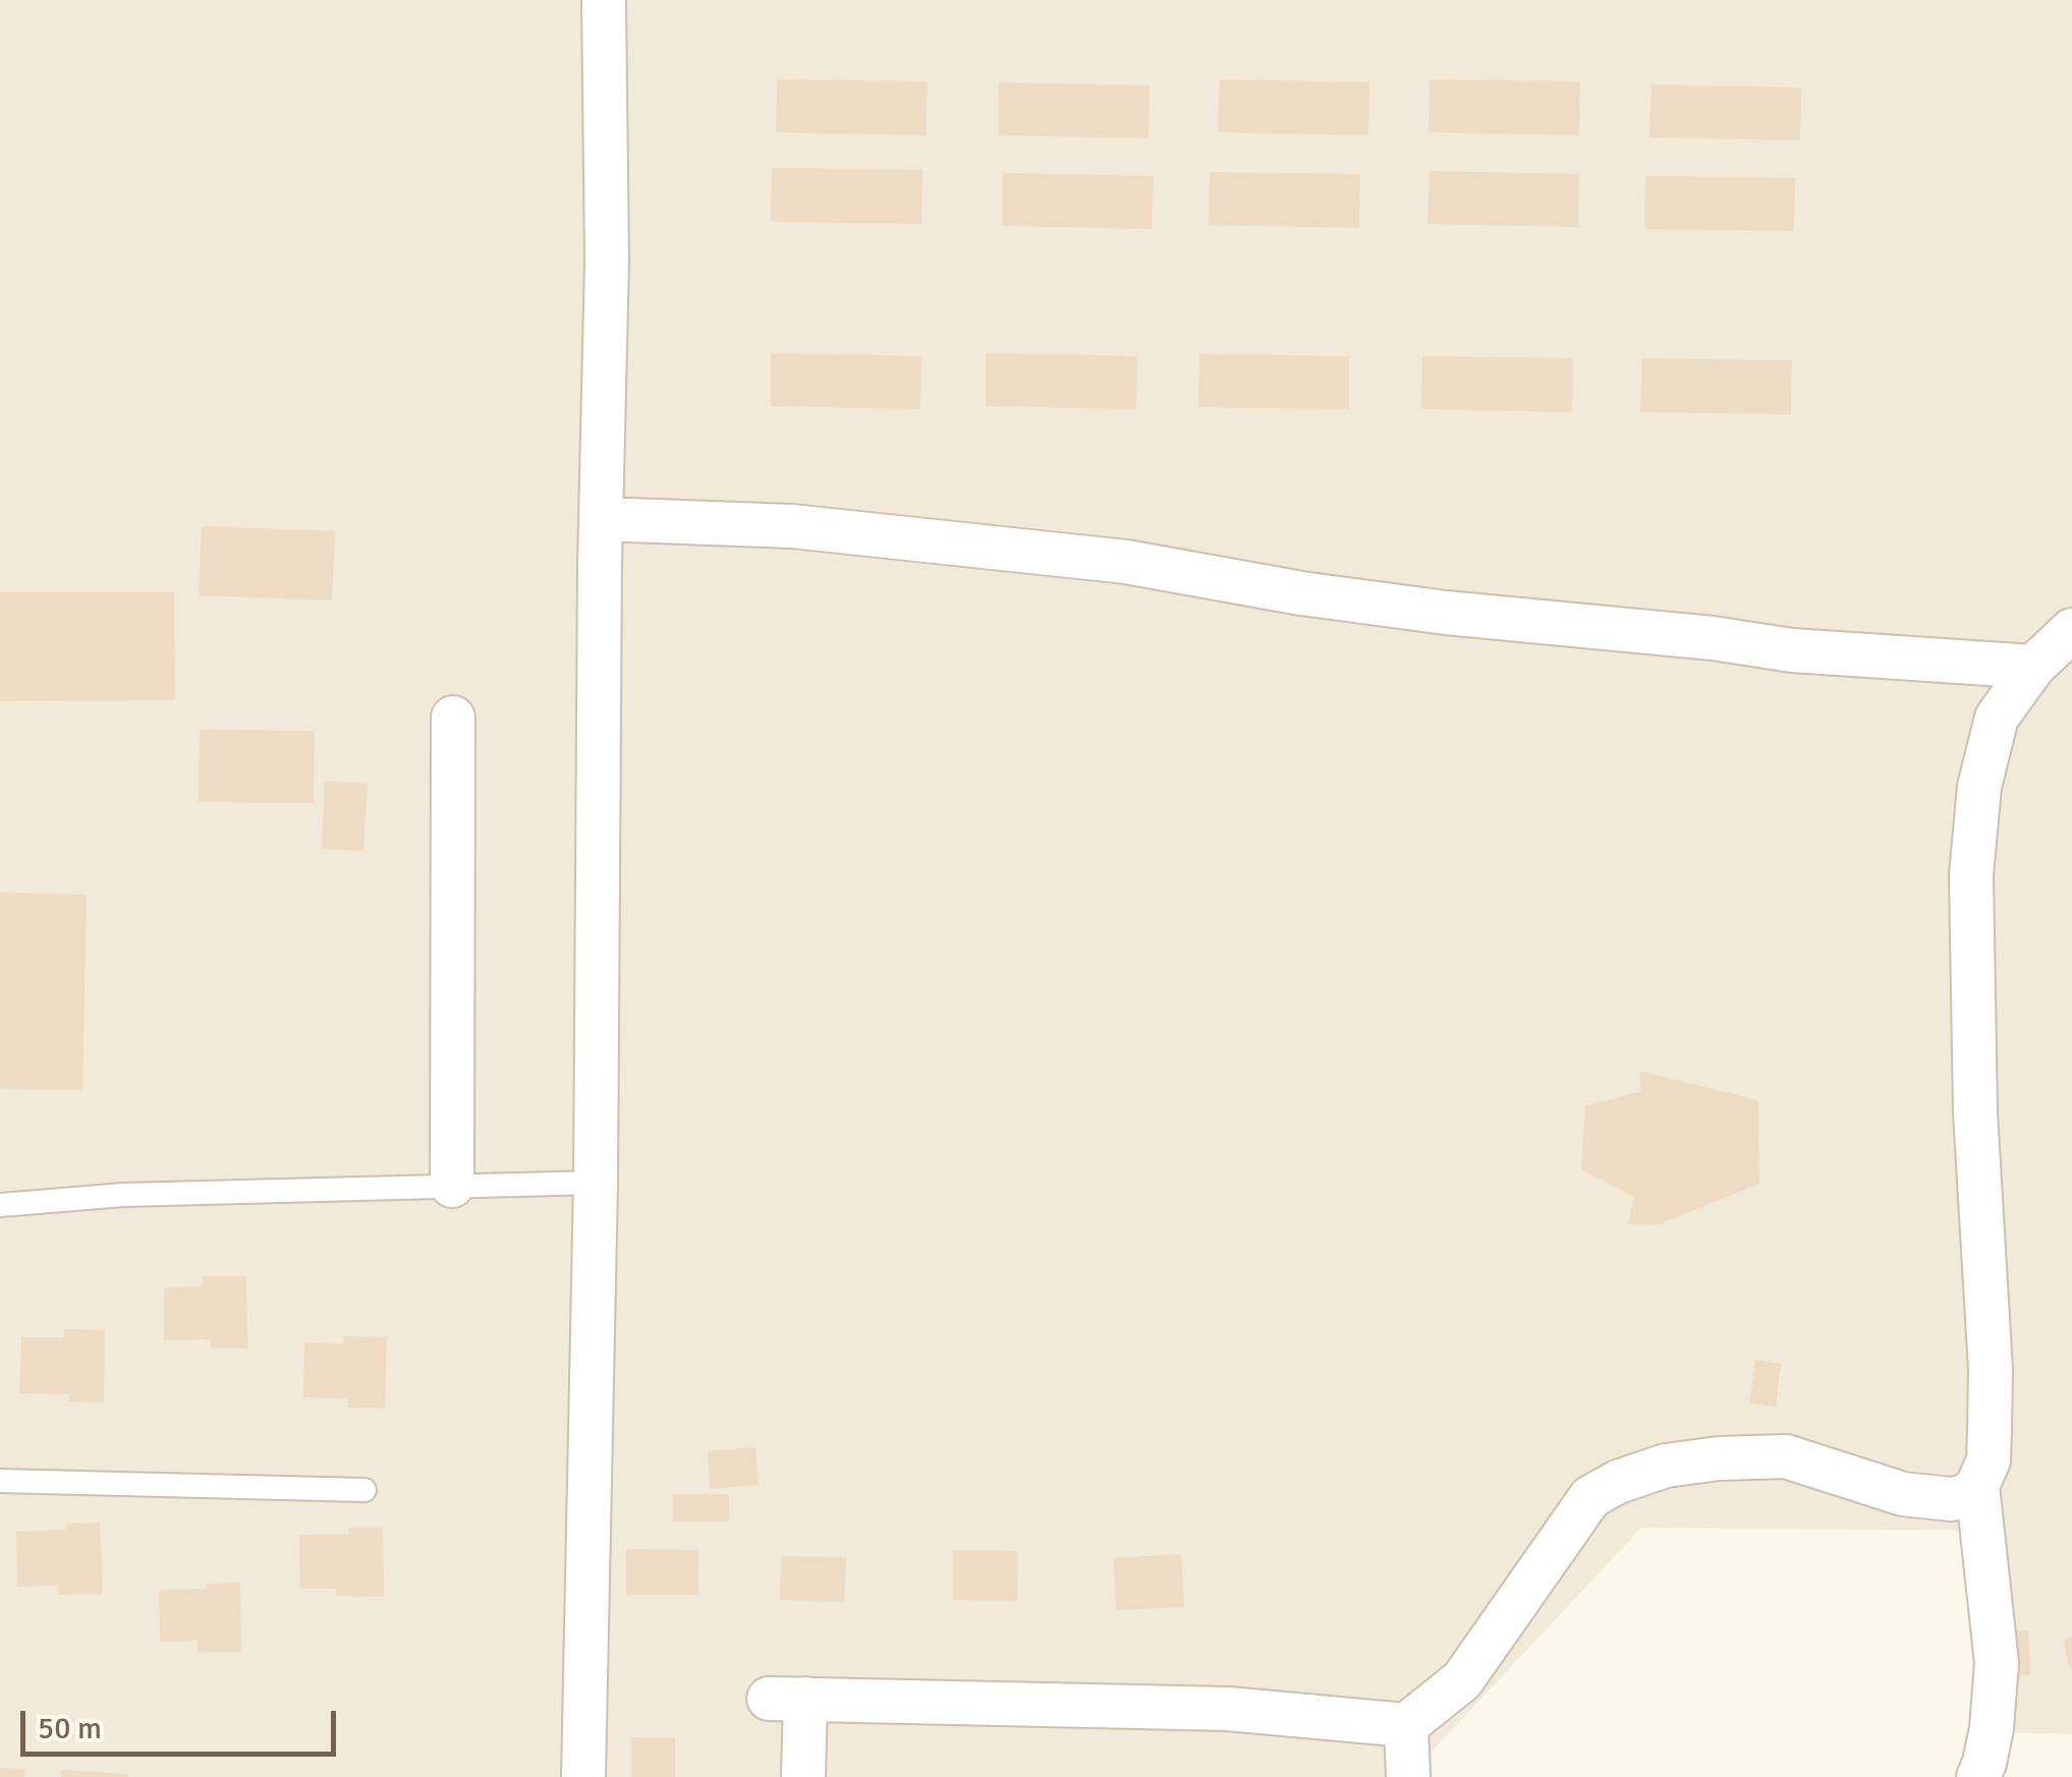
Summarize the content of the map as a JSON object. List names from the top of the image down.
{
  "scale_bar": "50 m"
}
